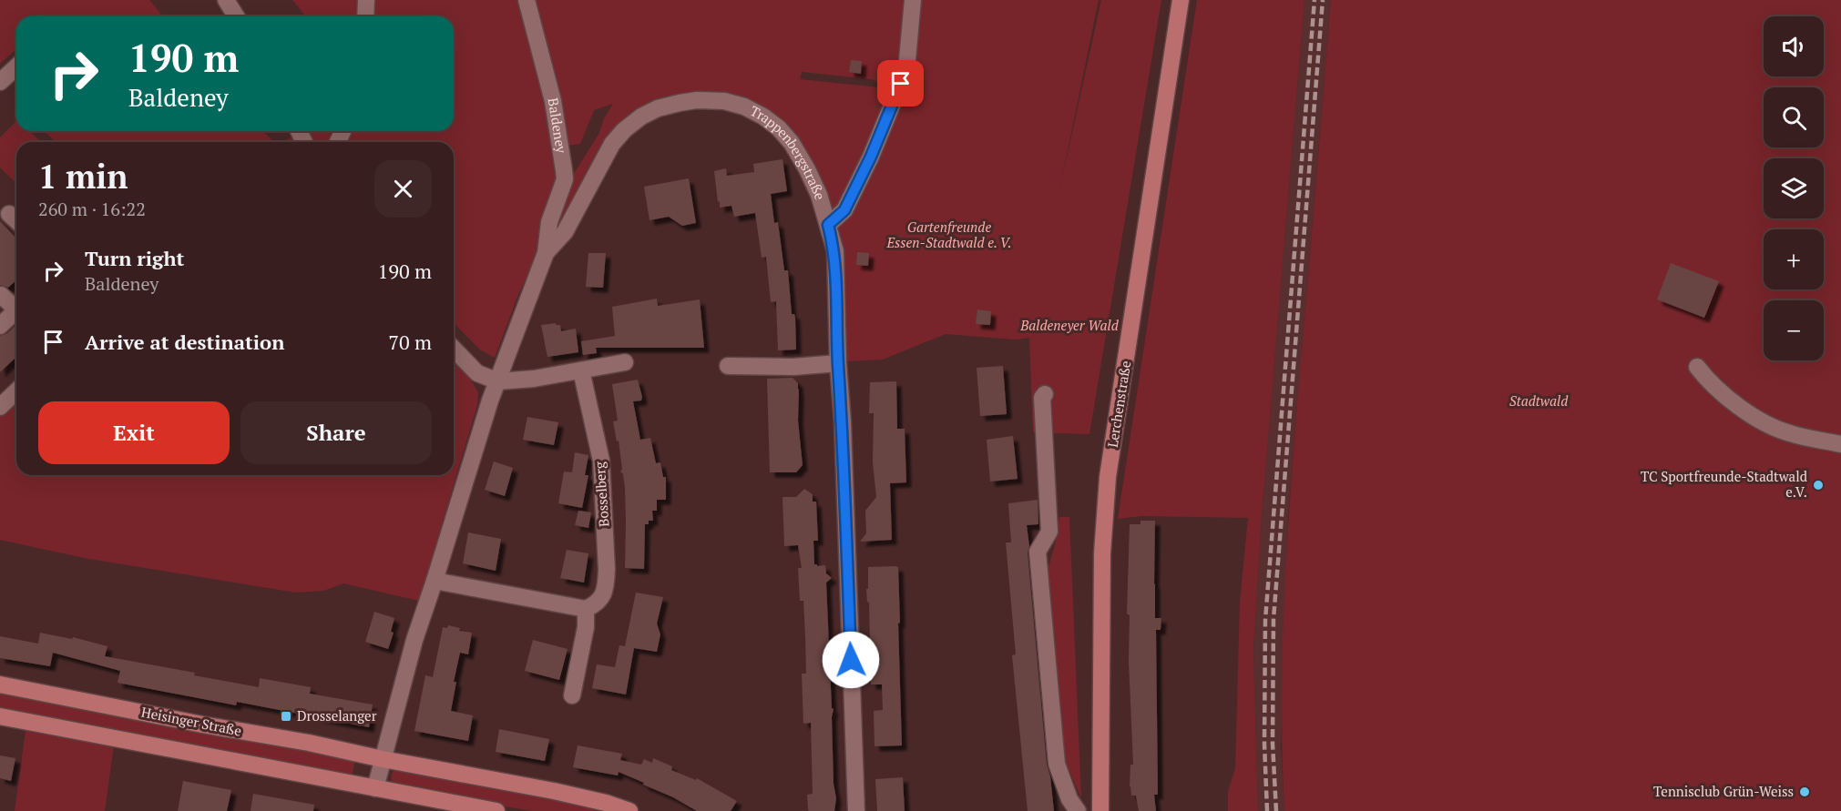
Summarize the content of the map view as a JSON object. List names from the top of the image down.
{
  "streets": {
    "main road": ["Lerchenstraße", "Heisinger Straße"],
    "street": ["Baldeney", "Trappenbergstraße", "Bosselberg"]
  },
  "crossings": [
    ["Baldeney", "Trappenbergstraße"]
  ],
  "parks": ["Gartenfreunde Essen-Stadtwald e. V.", "Baldeneyer Wald", "Stadtwald"],
  "places": {
    "other": ["TC Sportfreunde-Stadtwald e.V.", "Tennisclub Grün-Weiss"],
    "transit": ["Drosselanger"]
  },
  "page": {
    "map_buttons": ["+", "−"],
    "turn": ["190 m", "Baldeney"],
    "heading": ["1 min", "260 m · 16:22"],
    "list": [
      {
        "name": "Turn right",
        "note": "Baldeney",
        "value": "190 m"
      },
      {
        "name": "Arrive at destination",
        "value": "70 m"
      }
    ],
    "buttons": ["Exit", "Share"]
  }
}
